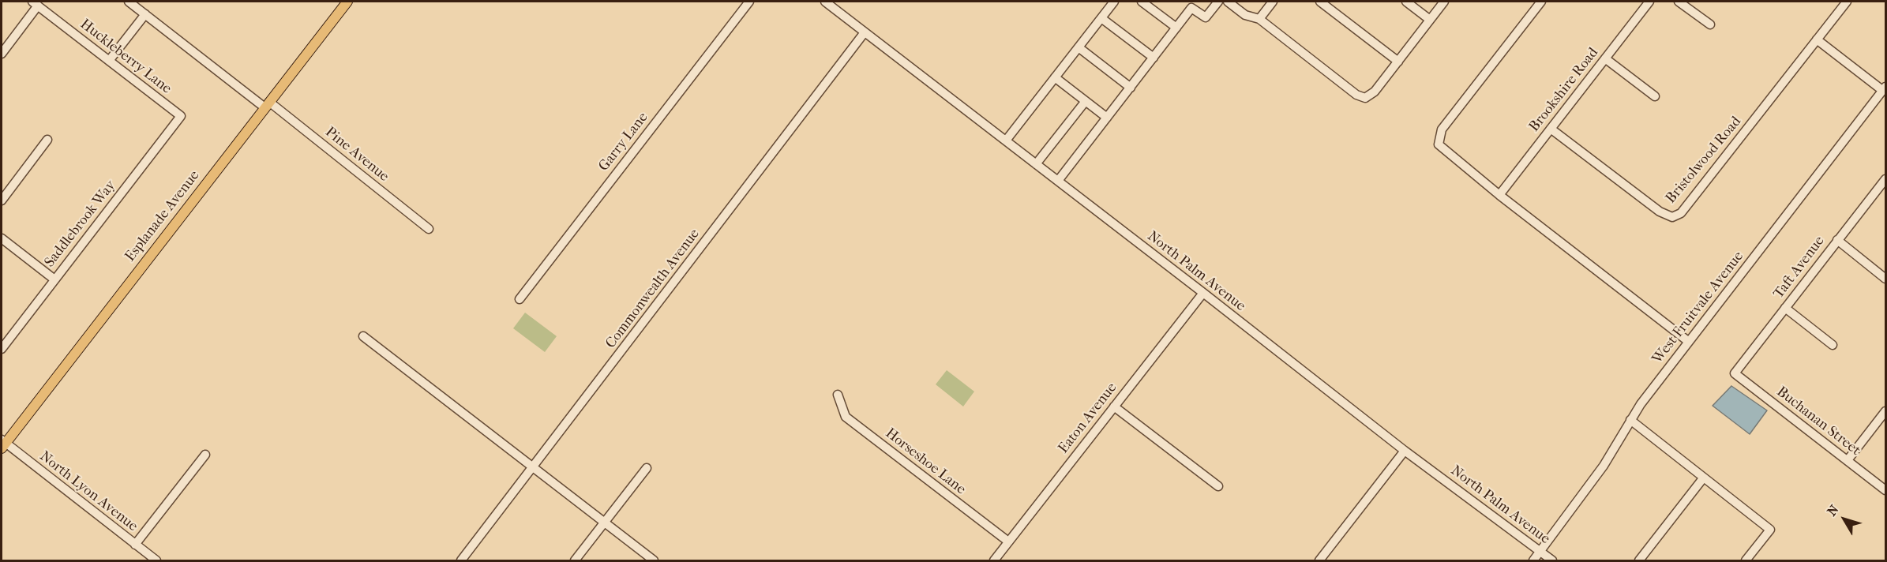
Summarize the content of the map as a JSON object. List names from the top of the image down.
{
  "streets": {
    "main road": ["Esplanade Avenue"],
    "street": [
      "Huckleberry Lane",
      "Brookshire Road",
      "Garry Lane",
      "Pine Avenue",
      "Bristolwood Road",
      "Saddlebrook Way",
      "Taft Avenue",
      "North Palm Avenue",
      "Commonwealth Avenue",
      "West Fruitvale Avenue",
      "Eaton Avenue",
      "Buchanan Street",
      "Horseshoe Lane",
      "North Lyon Avenue"
    ]
  },
  "crossings": [
    ["Huckleberry Lane", "Saddlebrook Way"],
    ["Brookshire Road", "Bristolwood Road"],
    ["Pine Avenue", "Esplanade Avenue"],
    ["Esplanade Avenue", "North Lyon Avenue"],
    ["Taft Avenue", "Buchanan Street"],
    ["North Palm Avenue", "Commonwealth Avenue"],
    ["North Palm Avenue", "West Fruitvale Avenue"],
    ["North Palm Avenue", "Eaton Avenue"],
    ["Eaton Avenue", "Horseshoe Lane"]
  ],
  "north": "top left"
}
